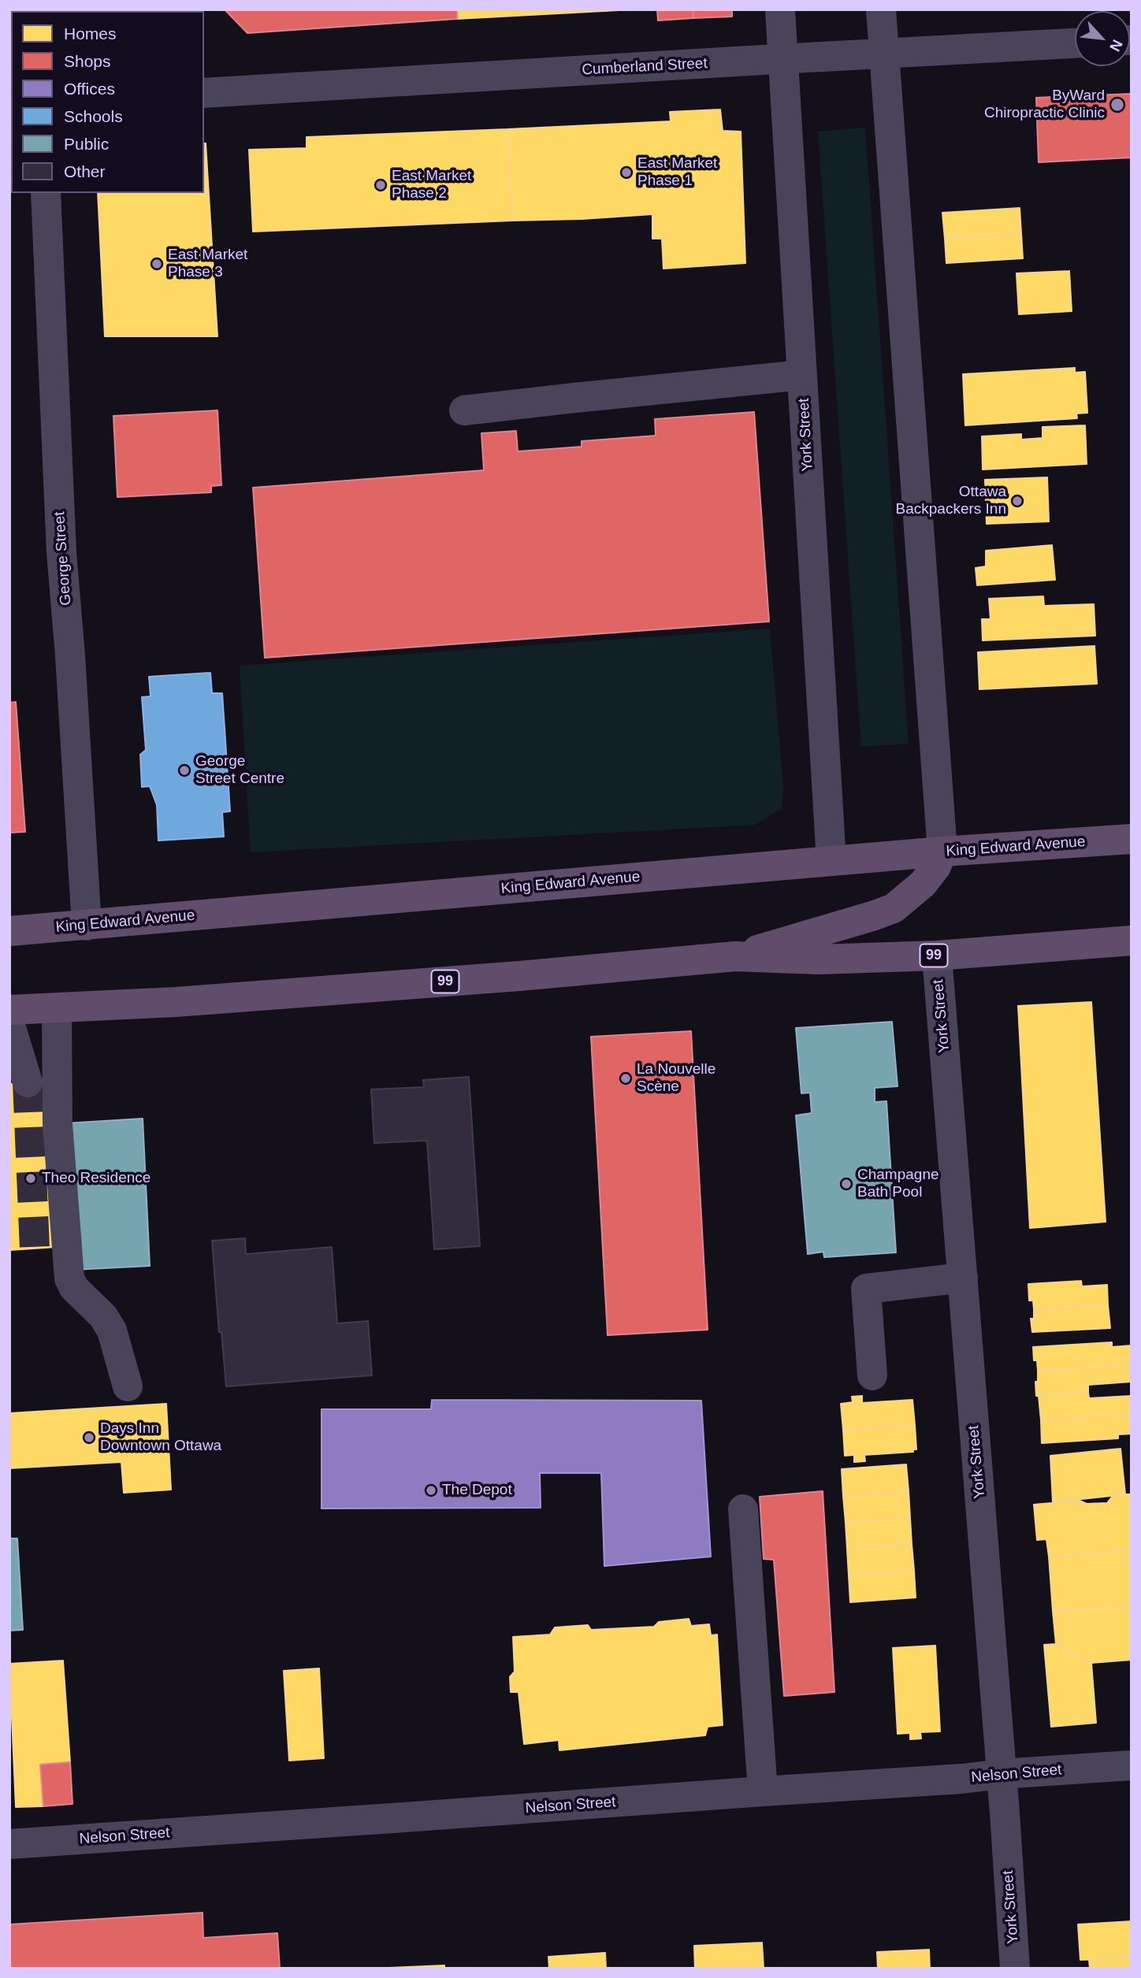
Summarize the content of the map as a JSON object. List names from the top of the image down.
{
  "streets": {
    "main road": ["King Edward Avenue", "99"],
    "street": [
      "Cumberland Street",
      "York Street",
      "George Street",
      "Nelson Street"
    ]
  },
  "crossings": [
    ["Cumberland Street", "York Street"],
    ["York Street", "King Edward Avenue"],
    ["York Street", "99"],
    ["York Street", "Nelson Street"],
    ["George Street", "King Edward Avenue"]
  ],
  "places": [
    "ByWard Chiropractic Clinic",
    "East Market Phase 1",
    "East Market Phase 2",
    "East Market Phase 3",
    "Ottawa Backpackers Inn",
    "George Street Centre",
    "La Nouvelle Scène",
    "Theo Residence",
    "Champagne Bath Pool",
    "Days Inn Downtown Ottawa",
    "The Depot"
  ],
  "legend": [
    "Homes",
    "Shops",
    "Offices",
    "Schools",
    "Public",
    "Other"
  ],
  "north": "bottom right"
}
